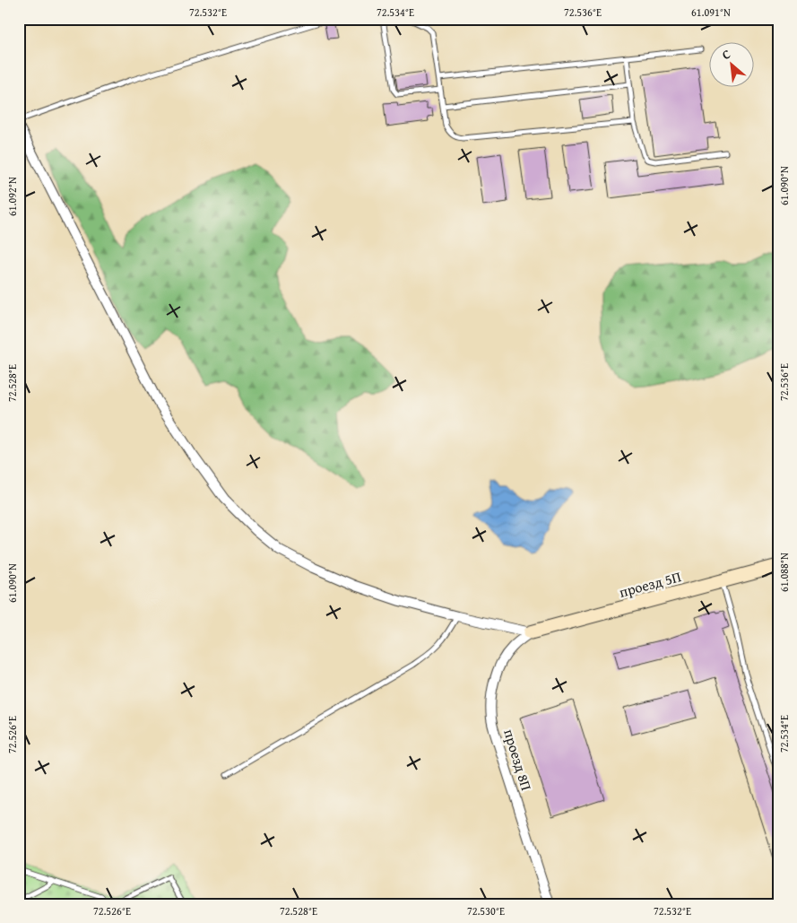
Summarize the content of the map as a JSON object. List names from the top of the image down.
{
  "streets": {
    "street": ["проезд 5П", "проезд 8П"]
  },
  "crossings": [
    ["проезд 5П", "проезд 8П"]
  ],
  "north": "top left",
  "coordinates": [
    "72.532°E",
    "72.534°E",
    "72.536°E",
    "61.091°N",
    "61.090°N",
    "61.092°N",
    "72.528°E",
    "61.088°N",
    "72.526°E",
    "72.530°E"
  ]
}
